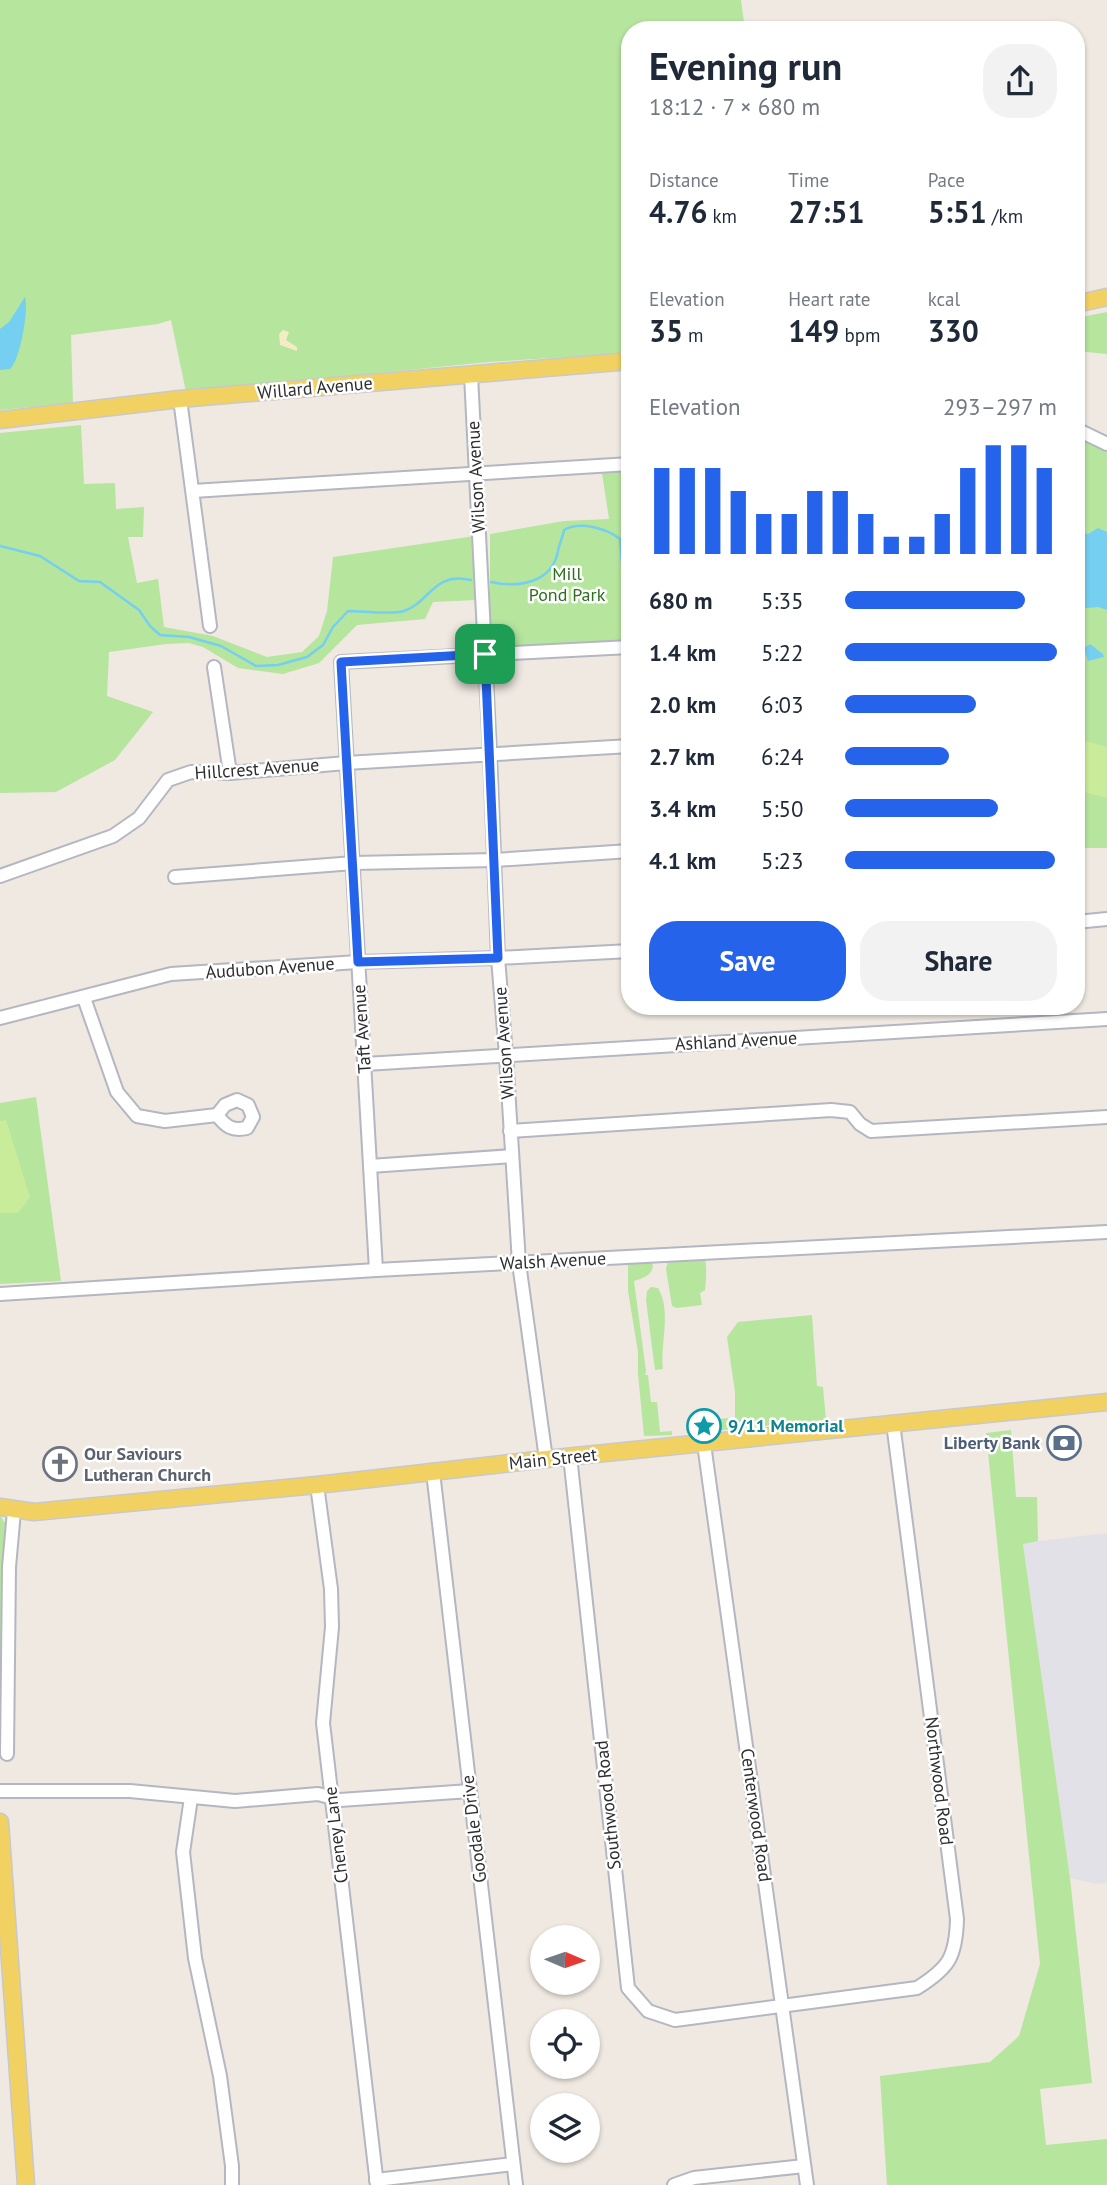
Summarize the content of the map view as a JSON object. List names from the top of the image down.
{
  "streets": {
    "main road": ["Willard Avenue", "Main Street"],
    "street": [
      "Wilson Avenue",
      "Hillcrest Avenue",
      "Audubon Avenue",
      "Taft Avenue",
      "Ashland Avenue",
      "Walsh Avenue",
      "Northwood Road",
      "Southwood Road",
      "Centerwood Road",
      "Goodale Drive",
      "Cheney Lane"
    ]
  },
  "crossings": [
    ["Willard Avenue", "Wilson Avenue"],
    ["Wilson Avenue", "Hillcrest Avenue"],
    ["Wilson Avenue", "Audubon Avenue"],
    ["Wilson Avenue", "Taft Avenue"],
    ["Wilson Avenue", "Ashland Avenue"],
    ["Wilson Avenue", "Walsh Avenue"],
    ["Wilson Avenue", "Main Street"],
    ["Hillcrest Avenue", "Taft Avenue"],
    ["Audubon Avenue", "Taft Avenue"],
    ["Taft Avenue", "Ashland Avenue"],
    ["Taft Avenue", "Walsh Avenue"],
    ["Main Street", "Northwood Road"],
    ["Main Street", "Southwood Road"],
    ["Main Street", "Centerwood Road"],
    ["Main Street", "Goodale Drive"],
    ["Main Street", "Cheney Lane"],
    ["Northwood Road", "Southwood Road"],
    ["Northwood Road", "Centerwood Road"],
    ["Southwood Road", "Centerwood Road"]
  ],
  "parks": ["Mill Pond Park"],
  "places": {
    "place": ["9/11 Memorial"],
    "bank": ["Liberty Bank"],
    "church": ["Our Saviours Lutheran Church"]
  },
  "north": "right",
  "page": {
    "heading": ["Evening run", "18:12 · 7 × 680 m"],
    "stats": [
      ["Distance", "4.76 km"],
      ["Time", "27:51"],
      ["Pace", "5:51 /km"],
      ["Elevation", "35 m"],
      ["Heart rate", "149 bpm"],
      ["kcal", "330"]
    ],
    "chart": ["Elevation", "293–297 m"],
    "list": [
      {
        "name": "680 m",
        "note": "5:35"
      },
      {
        "name": "1.4 km",
        "note": "5:22"
      },
      {
        "name": "2.0 km",
        "note": "6:03"
      },
      {
        "name": "2.7 km",
        "note": "6:24"
      },
      {
        "name": "3.4 km",
        "note": "5:50"
      },
      {
        "name": "4.1 km",
        "note": "5:23"
      }
    ],
    "buttons": ["Save", "Share"]
  }
}
